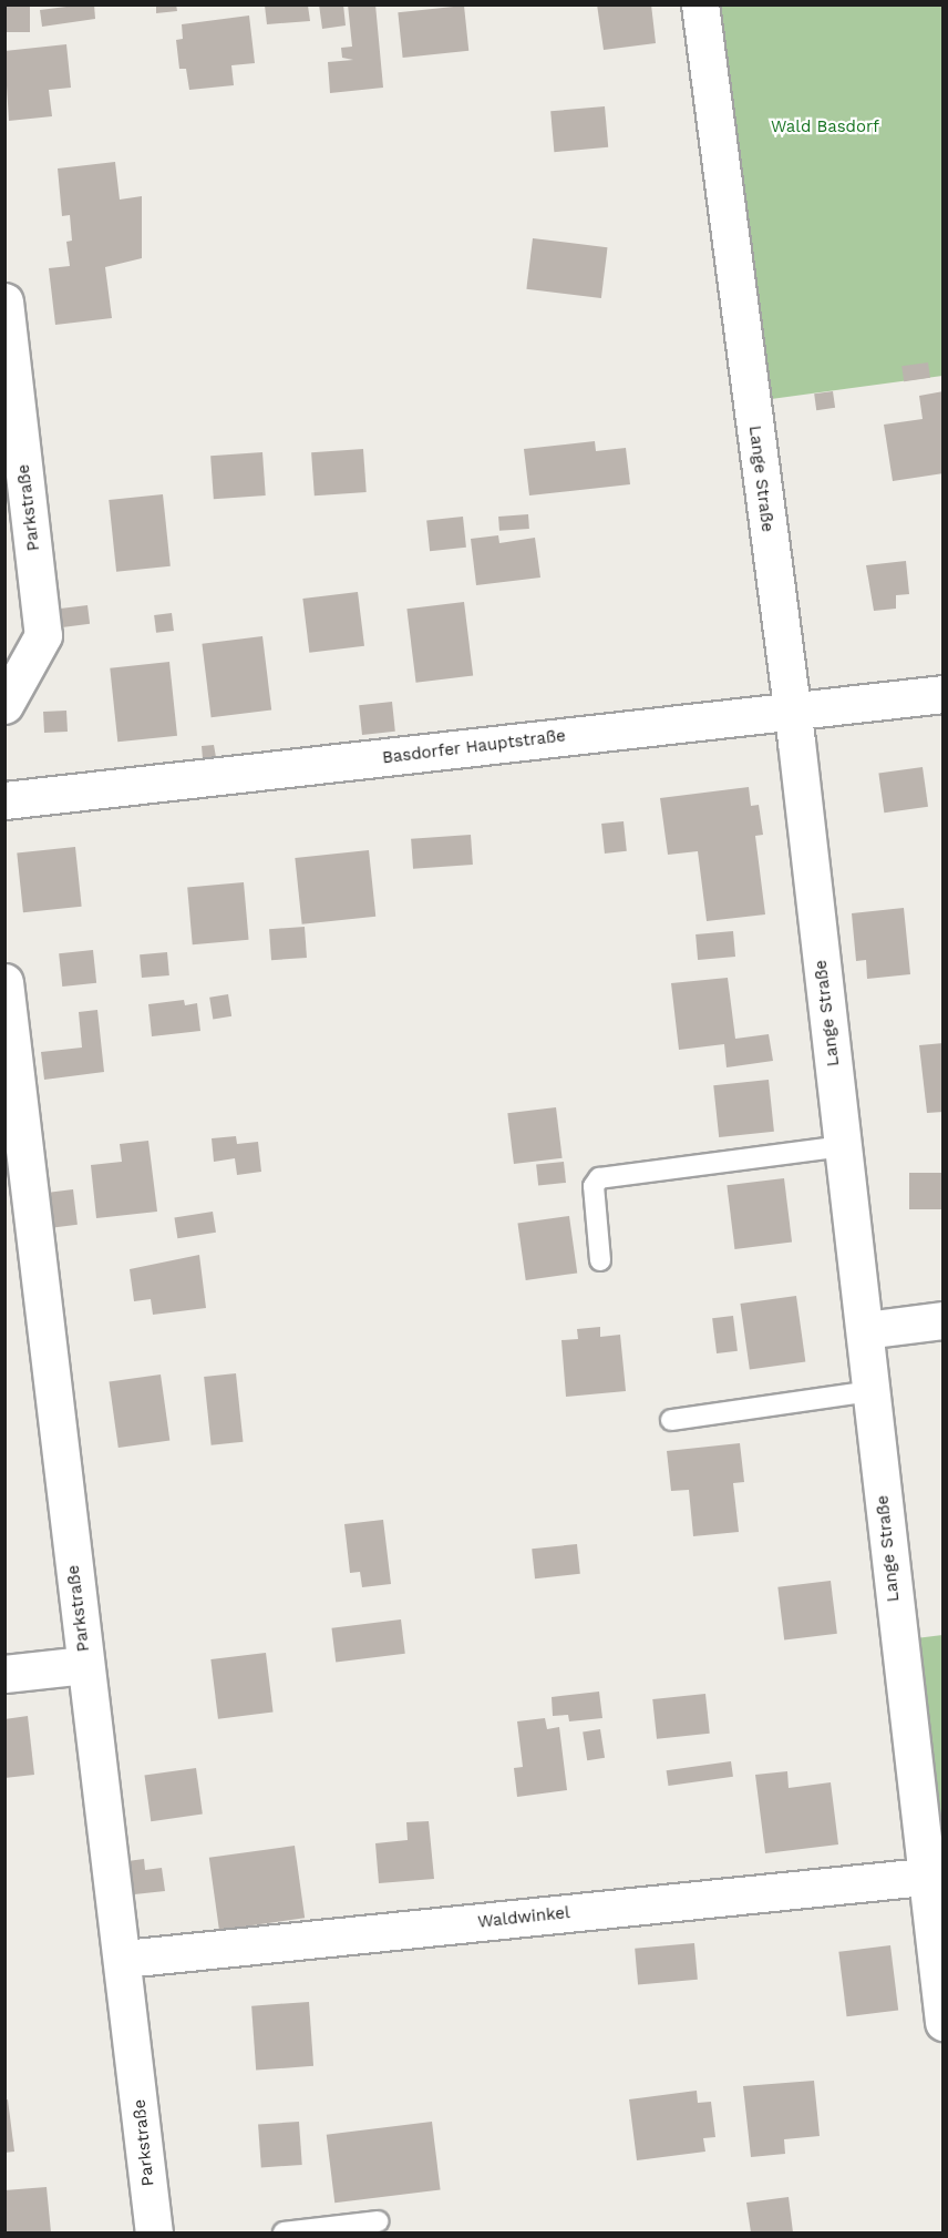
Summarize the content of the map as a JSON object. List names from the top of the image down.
{
  "streets": {
    "street": [
      "Lange Straße",
      "Parkstraße",
      "Basdorfer Hauptstraße",
      "Waldwinkel"
    ]
  },
  "crossings": [
    ["Lange Straße", "Basdorfer Hauptstraße"],
    ["Lange Straße", "Waldwinkel"],
    ["Parkstraße", "Waldwinkel"]
  ],
  "parks": ["Wald Basdorf"]
}
